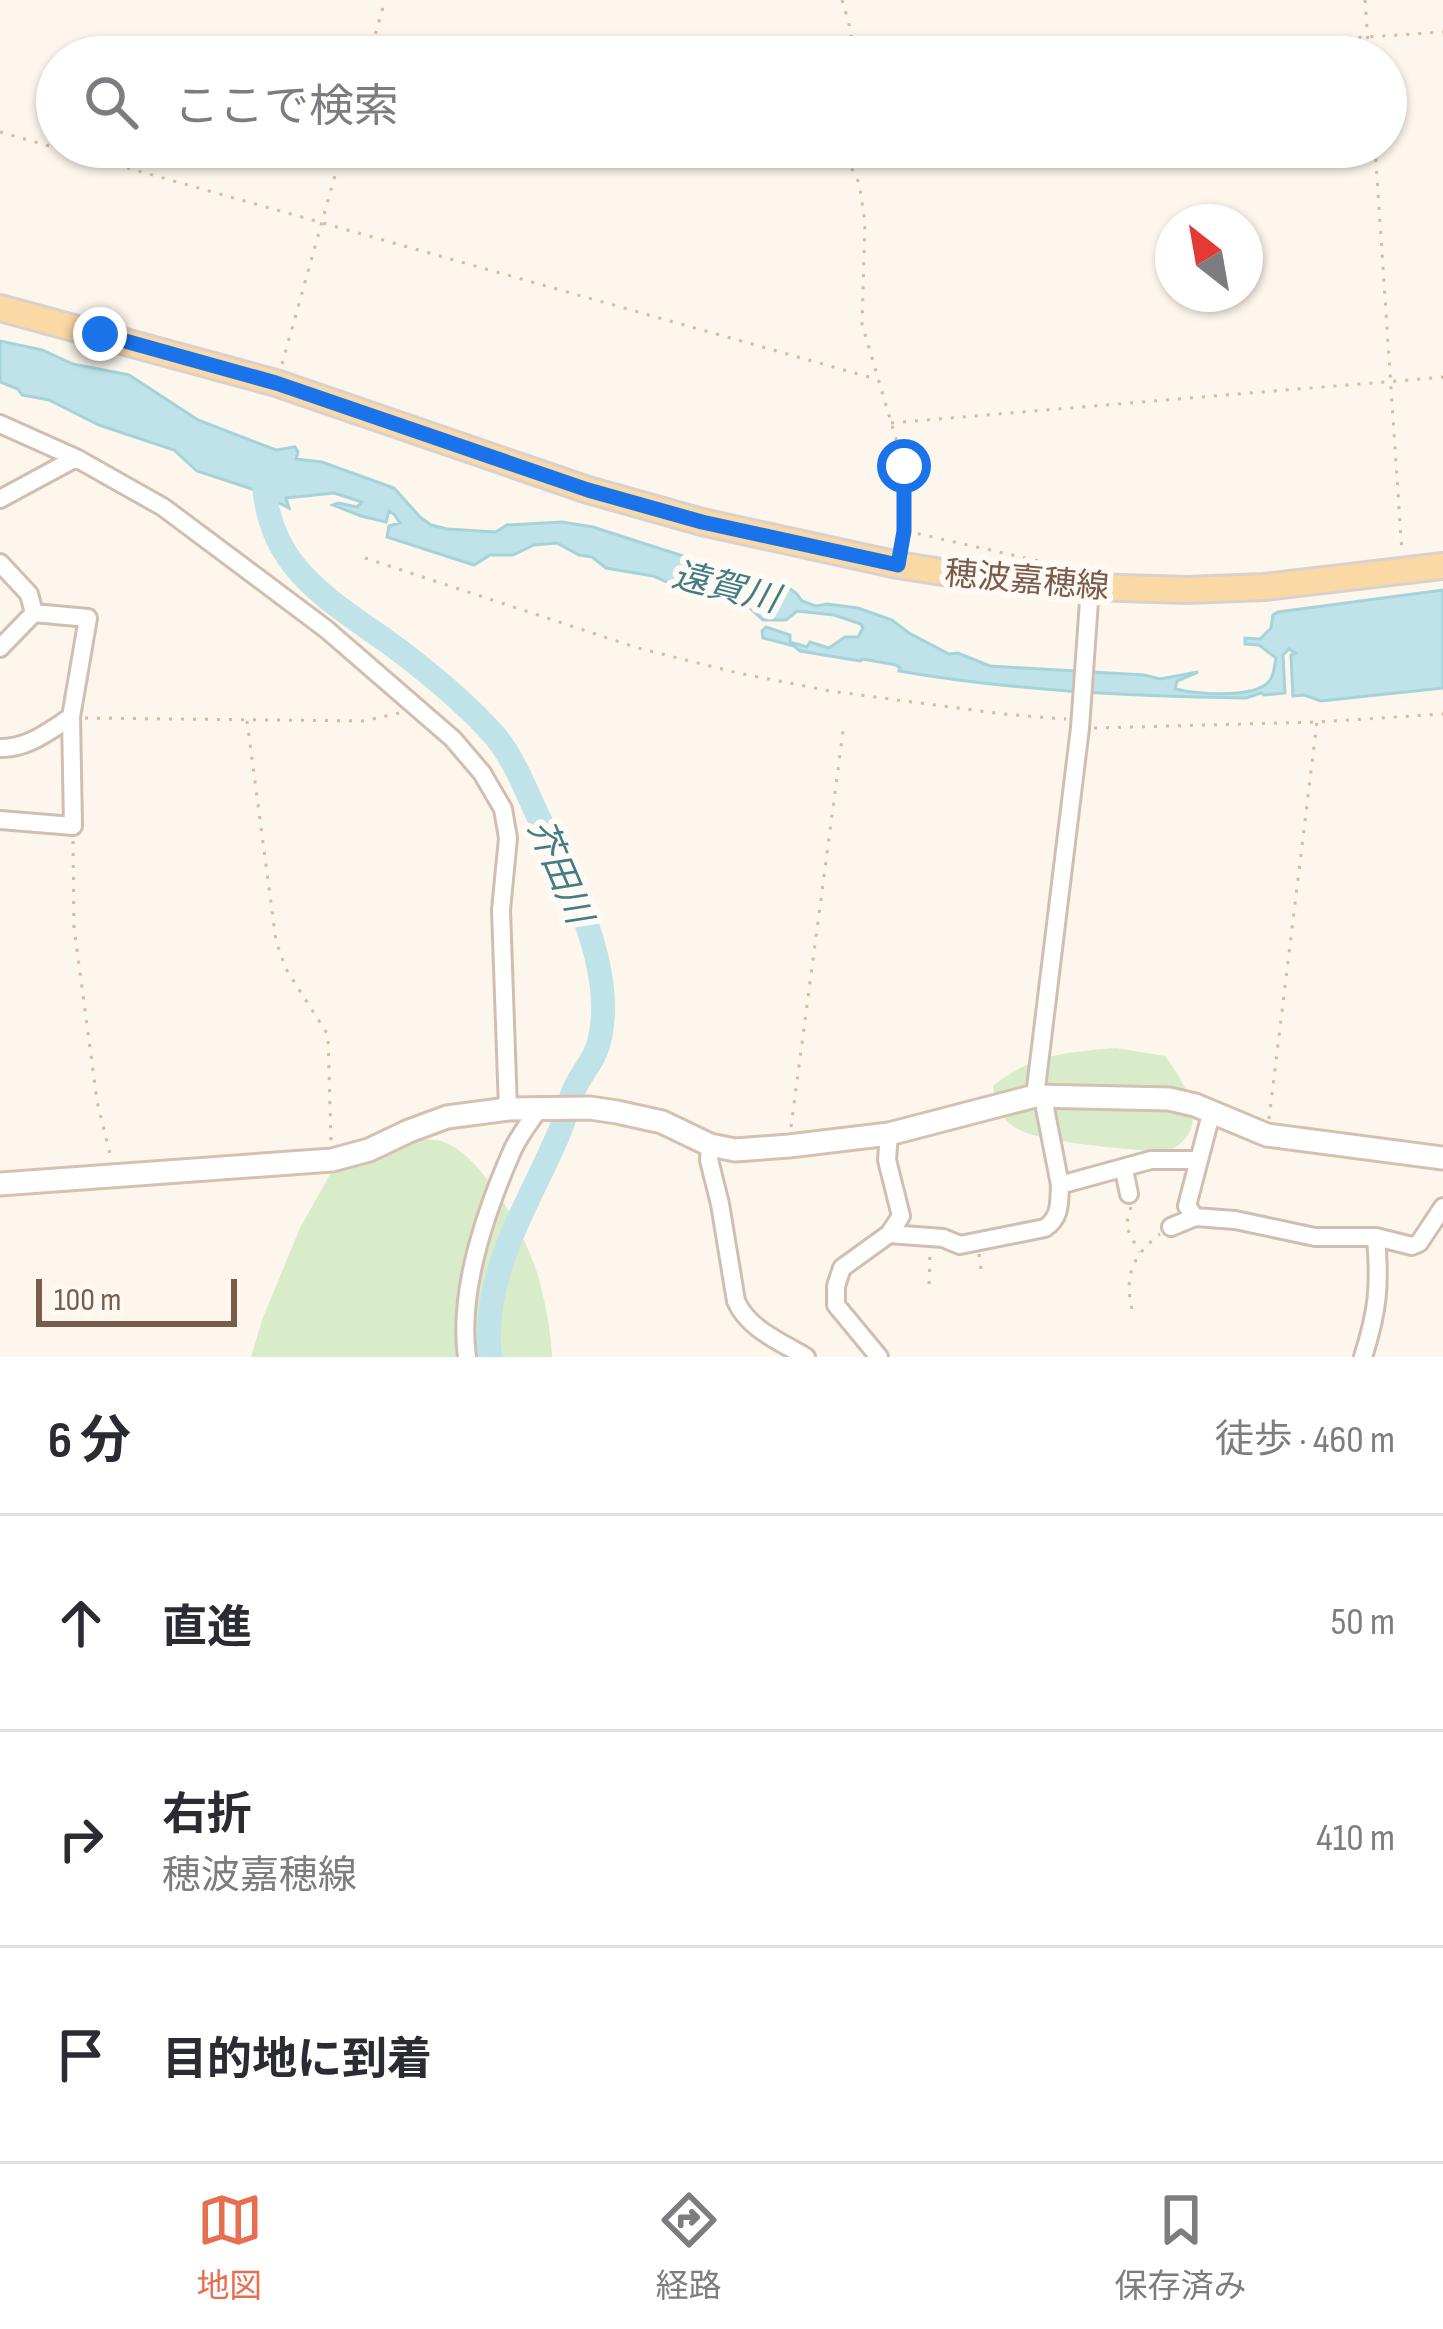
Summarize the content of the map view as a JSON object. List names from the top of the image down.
{
  "streets": {
    "main road": ["穂波嘉穂線"]
  },
  "water": ["遠賀川", "芥田川"],
  "scale_bar": "100 m",
  "north": "top left",
  "page": {
    "search": "ここで検索",
    "scale": "100 m",
    "heading": ["6 分", "徒歩 · 460 m"],
    "list": [
      ["直進", "50 m"],
      ["右折", "穂波嘉穂線", "410 m"],
      "目的地に到着"
    ],
    "nav": ["地図", "経路", "保存済み"]
  }
}
